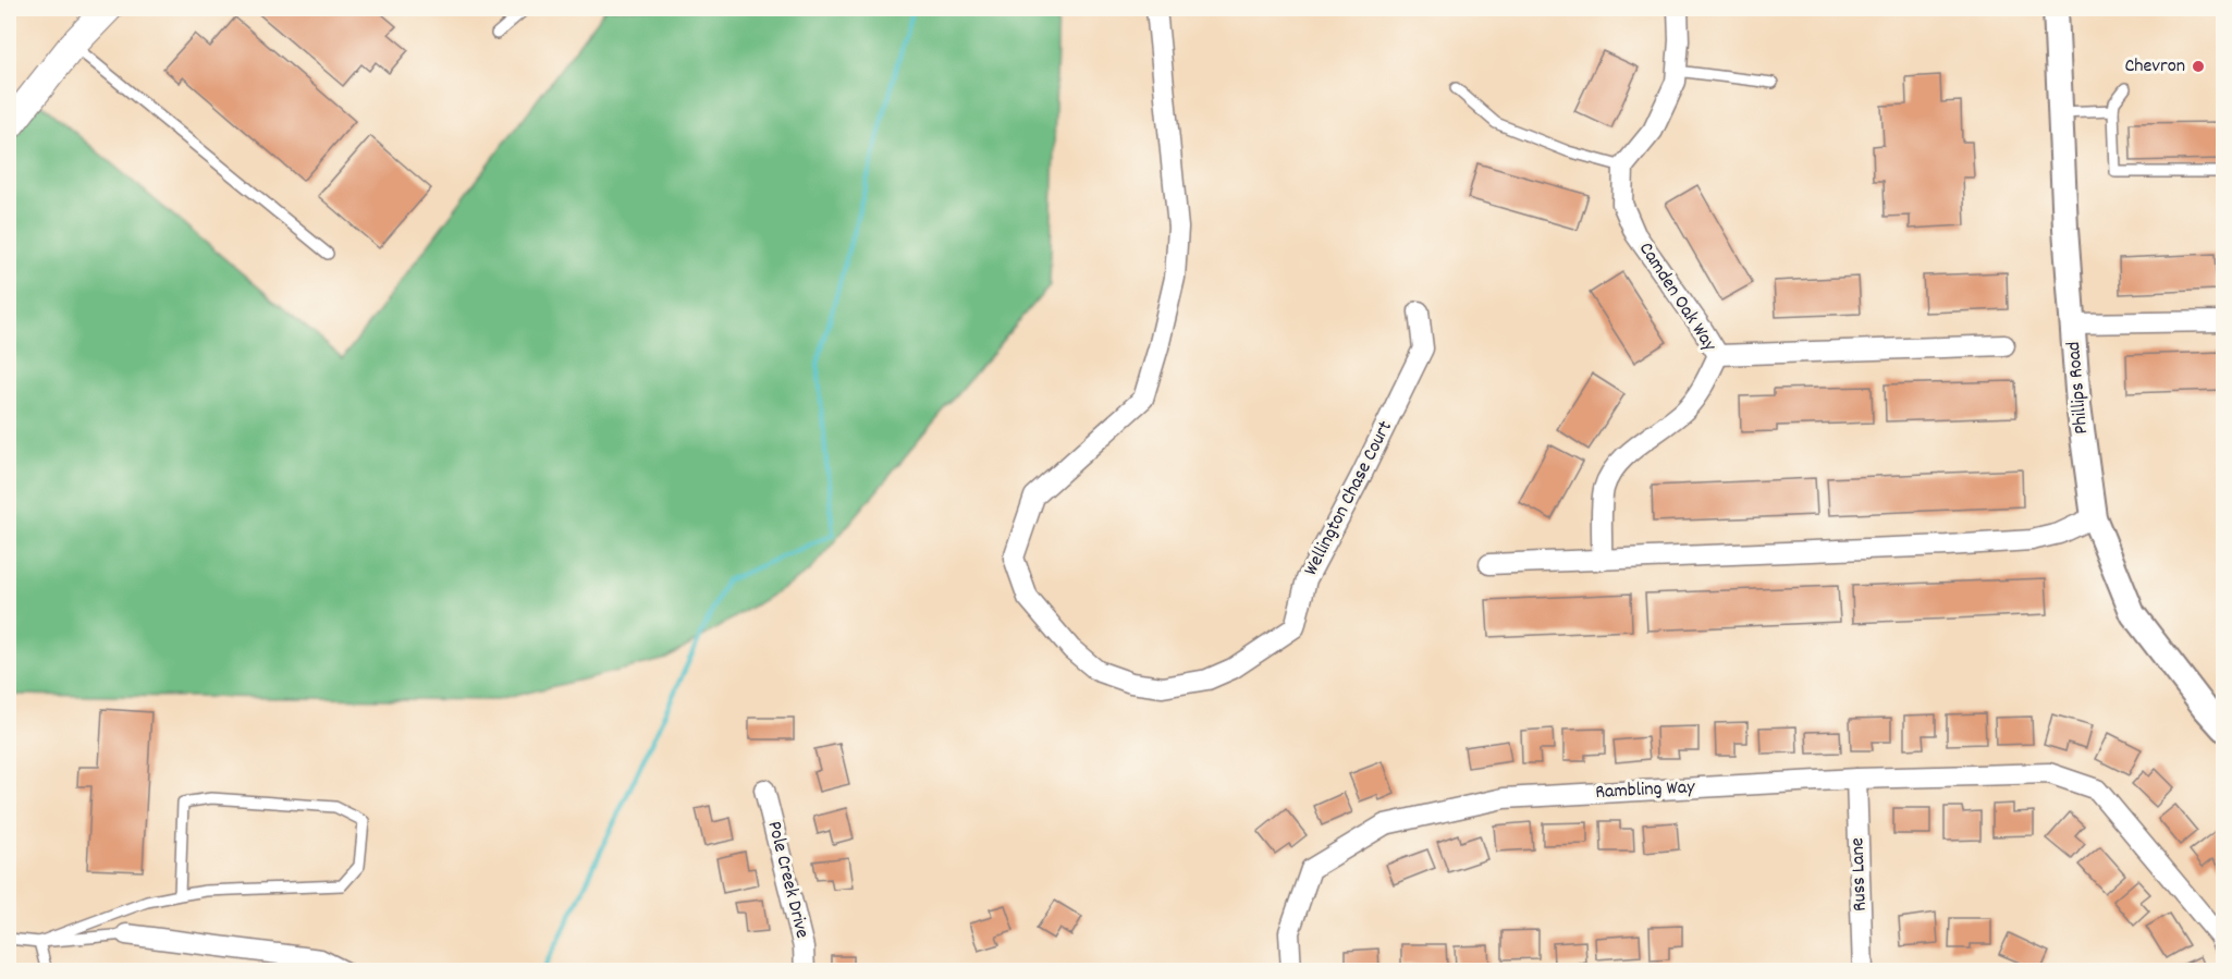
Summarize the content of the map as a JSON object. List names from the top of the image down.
{
  "streets": {
    "street": [
      "Camden Oak Way",
      "Phillips Road",
      "Wellington Chase Court",
      "Rambling Way",
      "Russ Lane",
      "Pole Creek Drive"
    ]
  },
  "crossings": [
    ["Rambling Way", "Russ Lane"]
  ],
  "places": ["Chevron"]
}
